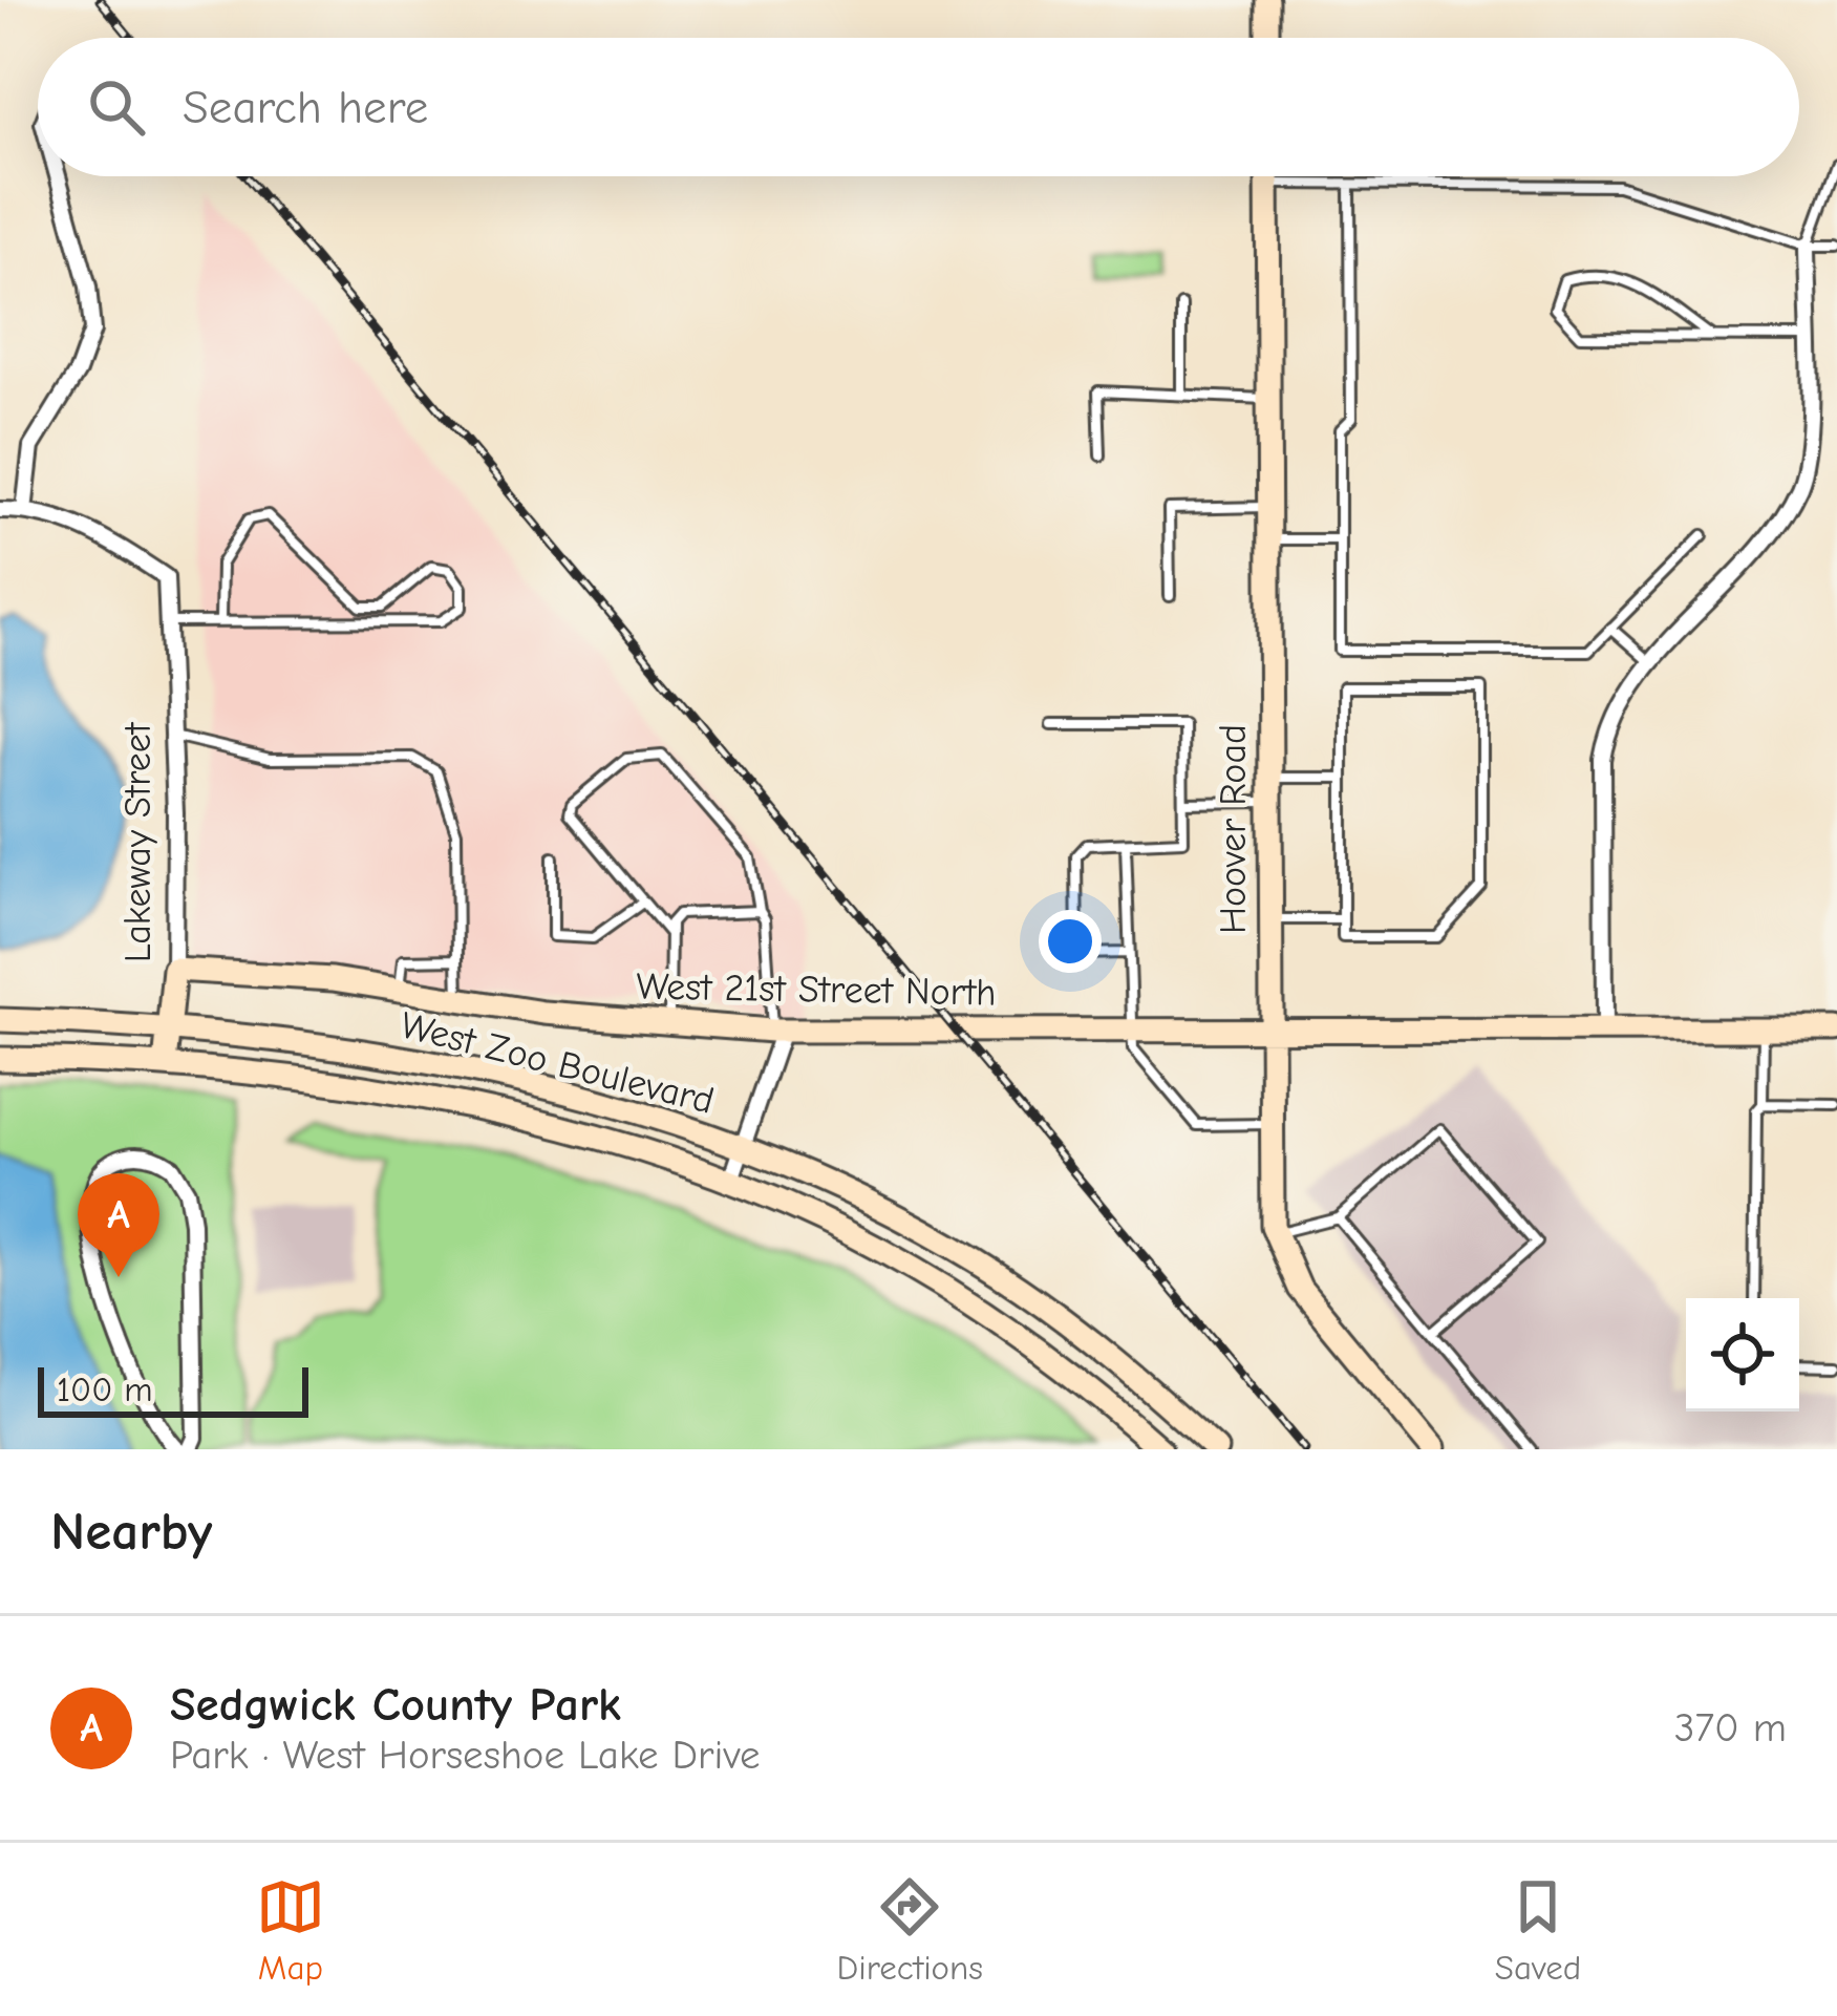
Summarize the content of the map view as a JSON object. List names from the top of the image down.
{
  "streets": {
    "street": [
      "Hoover Road",
      "Lakeway Street",
      "West 21st Street North",
      "West Zoo Boulevard"
    ]
  },
  "crossings": [
    ["Hoover Road", "West 21st Street North"],
    ["Lakeway Street", "West 21st Street North"],
    ["Lakeway Street", "West Zoo Boulevard"]
  ],
  "scale_bar": "100 m",
  "page": {
    "search": "Search here",
    "pins": "A",
    "scale": "100 m",
    "heading": "Nearby",
    "list": [
      {
        "mark": "A",
        "name": "Sedgwick County Park",
        "note": "Park · West Horseshoe Lake Drive",
        "value": "370 m"
      }
    ],
    "nav": ["Map", "Directions", "Saved"]
  }
}
